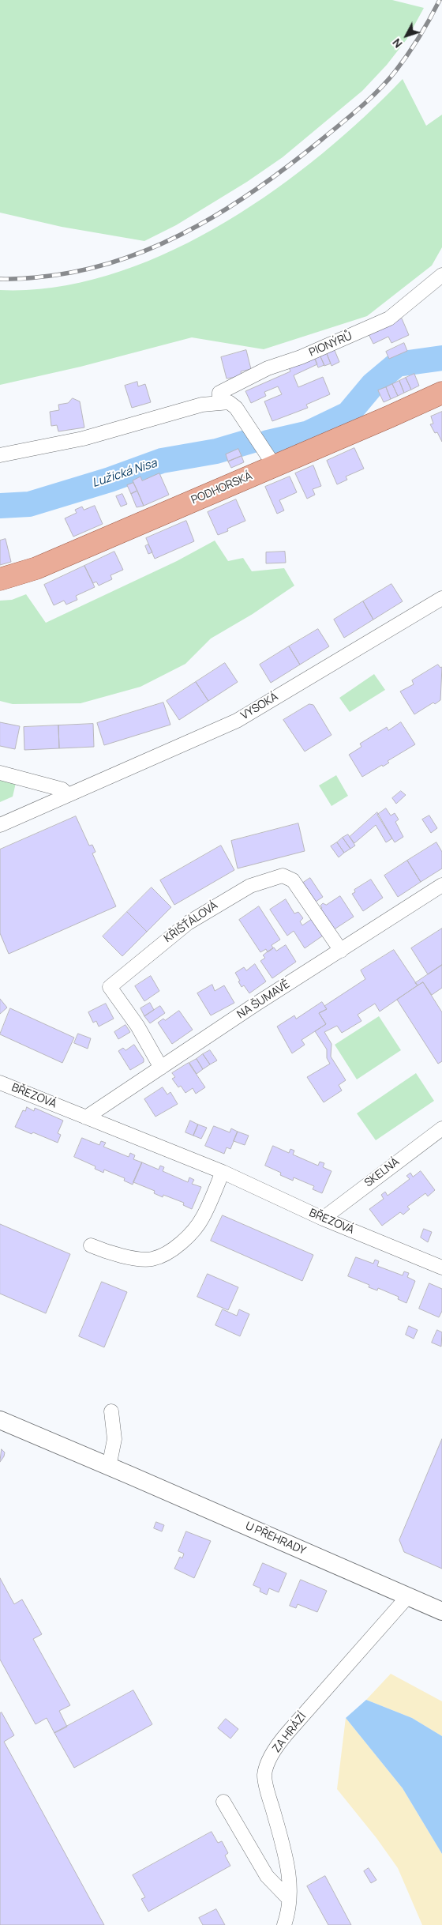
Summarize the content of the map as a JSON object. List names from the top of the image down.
{
  "streets": {
    "main road": ["PODHORSKÁ"],
    "street": [
      "PIONÝRŮ",
      "VYSOKÁ",
      "KŘIŠŤÁLOVÁ",
      "NA ŠUMAVĚ",
      "BŘEZOVÁ",
      "SKELNÁ",
      "U PŘEHRADY",
      "ZA HRÁZÍ"
    ]
  },
  "crossings": [
    ["KŘIŠŤÁLOVÁ", "NA ŠUMAVĚ"],
    ["NA ŠUMAVĚ", "BŘEZOVÁ"],
    ["BŘEZOVÁ", "SKELNÁ"],
    ["U PŘEHRADY", "ZA HRÁZÍ"]
  ],
  "water": ["Lužická Nisa"],
  "north": "bottom left"
}
